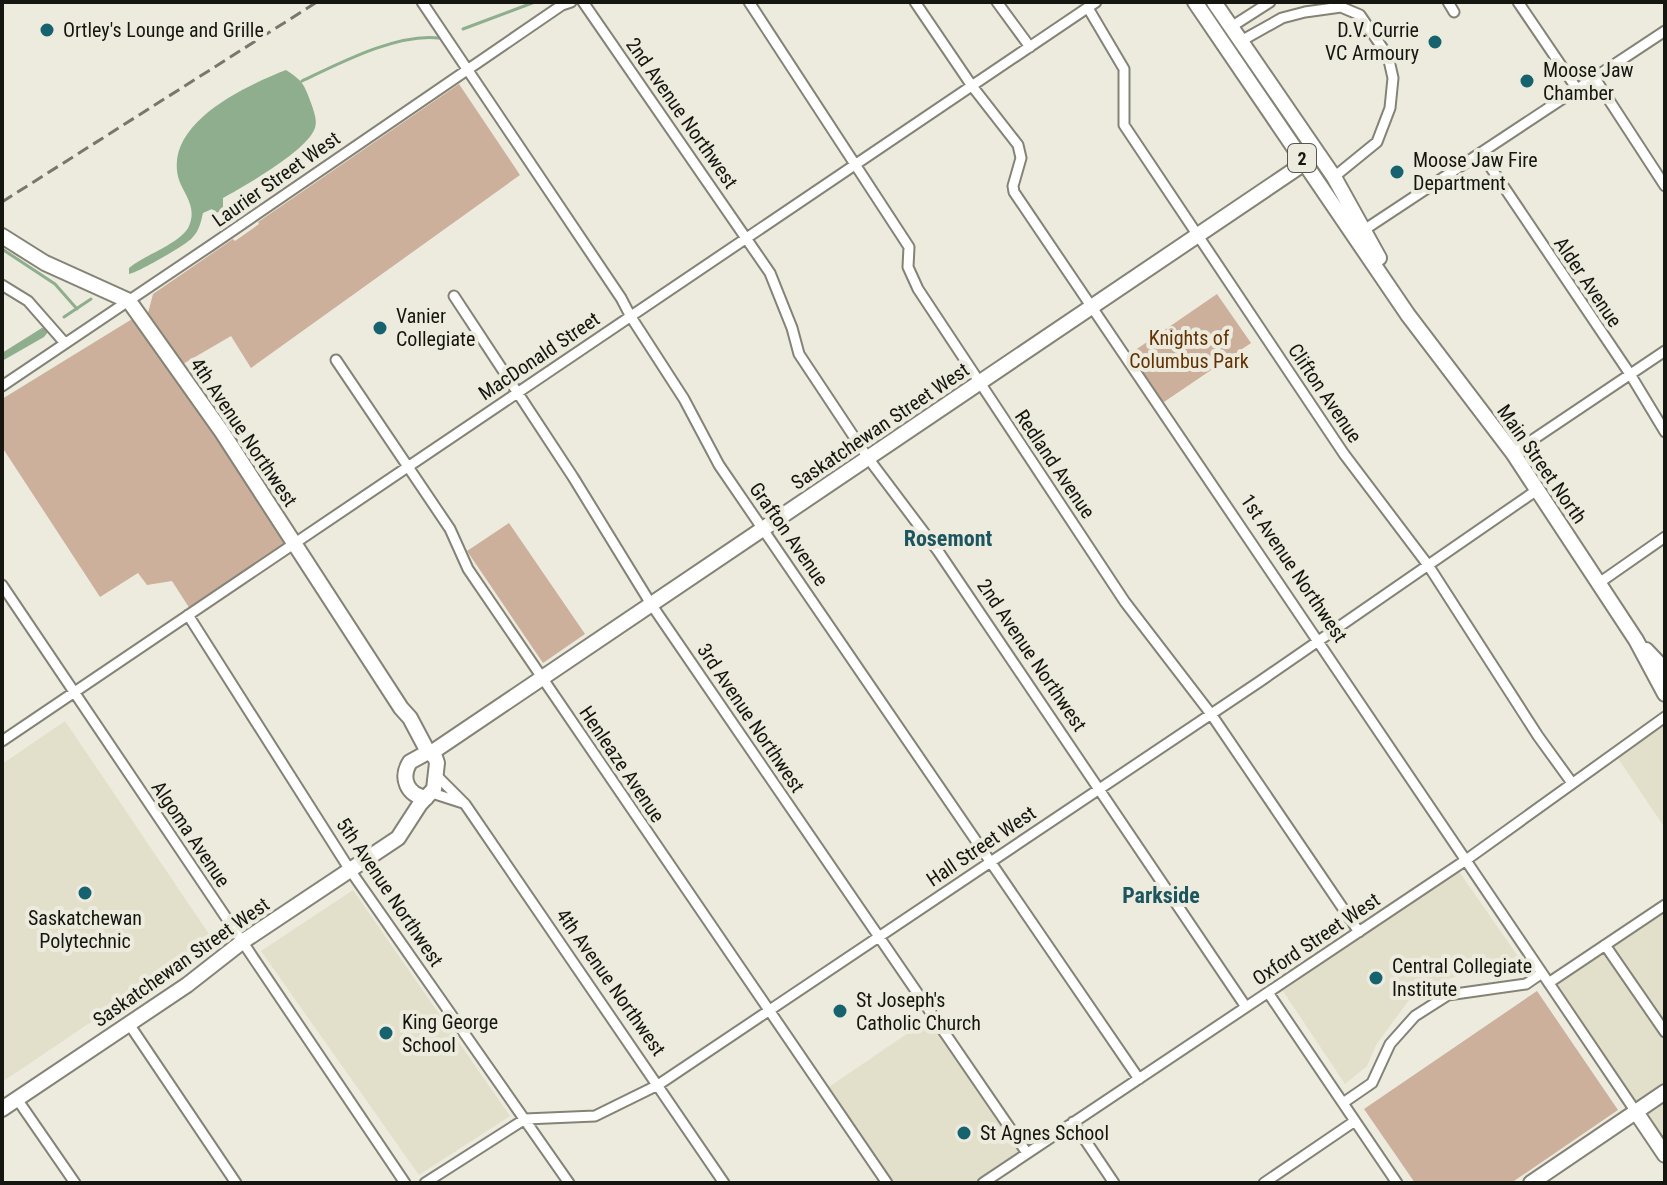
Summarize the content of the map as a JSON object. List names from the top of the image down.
{
  "streets": {
    "street": [
      "2nd Avenue Northwest",
      "2",
      "Laurier Street West",
      "Alder Avenue",
      "MacDonald Street",
      "Clifton Avenue",
      "Saskatchewan Street West",
      "4th Avenue Northwest",
      "Redland Avenue",
      "Main Street North",
      "Grafton Avenue",
      "1st Avenue Northwest",
      "3rd Avenue Northwest",
      "Henleaze Avenue",
      "Algoma Avenue",
      "Hall Street West",
      "5th Avenue Northwest",
      "Oxford Street West"
    ]
  },
  "crossings": [
    ["2nd Avenue Northwest", "MacDonald Street"],
    ["2nd Avenue Northwest", "Saskatchewan Street West"],
    ["2nd Avenue Northwest", "Hall Street West"],
    ["2nd Avenue Northwest", "Oxford Street West"],
    ["Laurier Street West", "4th Avenue Northwest"],
    ["Laurier Street West", "Grafton Avenue"],
    ["MacDonald Street", "Clifton Avenue"],
    ["MacDonald Street", "4th Avenue Northwest"],
    ["MacDonald Street", "Redland Avenue"],
    ["MacDonald Street", "Grafton Avenue"],
    ["MacDonald Street", "1st Avenue Northwest"],
    ["MacDonald Street", "3rd Avenue Northwest"],
    ["MacDonald Street", "Henleaze Avenue"],
    ["MacDonald Street", "Algoma Avenue"],
    ["MacDonald Street", "5th Avenue Northwest"],
    ["Clifton Avenue", "Saskatchewan Street West"],
    ["Clifton Avenue", "Hall Street West"],
    ["Clifton Avenue", "Oxford Street West"],
    ["Saskatchewan Street West", "4th Avenue Northwest"],
    ["Saskatchewan Street West", "Redland Avenue"],
    ["Saskatchewan Street West", "Main Street North"],
    ["Saskatchewan Street West", "Grafton Avenue"],
    ["Saskatchewan Street West", "1st Avenue Northwest"],
    ["Saskatchewan Street West", "3rd Avenue Northwest"],
    ["Saskatchewan Street West", "Henleaze Avenue"],
    ["Saskatchewan Street West", "Algoma Avenue"],
    ["Saskatchewan Street West", "5th Avenue Northwest"],
    ["4th Avenue Northwest", "Hall Street West"],
    ["Redland Avenue", "Hall Street West"],
    ["Redland Avenue", "Oxford Street West"],
    ["Main Street North", "Hall Street West"],
    ["Grafton Avenue", "Hall Street West"],
    ["Grafton Avenue", "Oxford Street West"],
    ["1st Avenue Northwest", "Hall Street West"],
    ["1st Avenue Northwest", "Oxford Street West"],
    ["3rd Avenue Northwest", "Hall Street West"],
    ["3rd Avenue Northwest", "Oxford Street West"],
    ["Henleaze Avenue", "Hall Street West"],
    ["Hall Street West", "5th Avenue Northwest"]
  ],
  "districts": ["Rosemont", "Parkside"],
  "parks": ["Knights of Columbus Park"],
  "places": [
    "Ortley's Lounge and Grille",
    "D.V. Currie VC Armoury",
    "Moose Jaw Chamber",
    "Moose Jaw Fire Department",
    "Vanier Collegiate",
    "Saskatchewan Polytechnic",
    "Central Collegiate Institute",
    "St Joseph's Catholic Church",
    "King George School",
    "St Agnes School"
  ]
}
